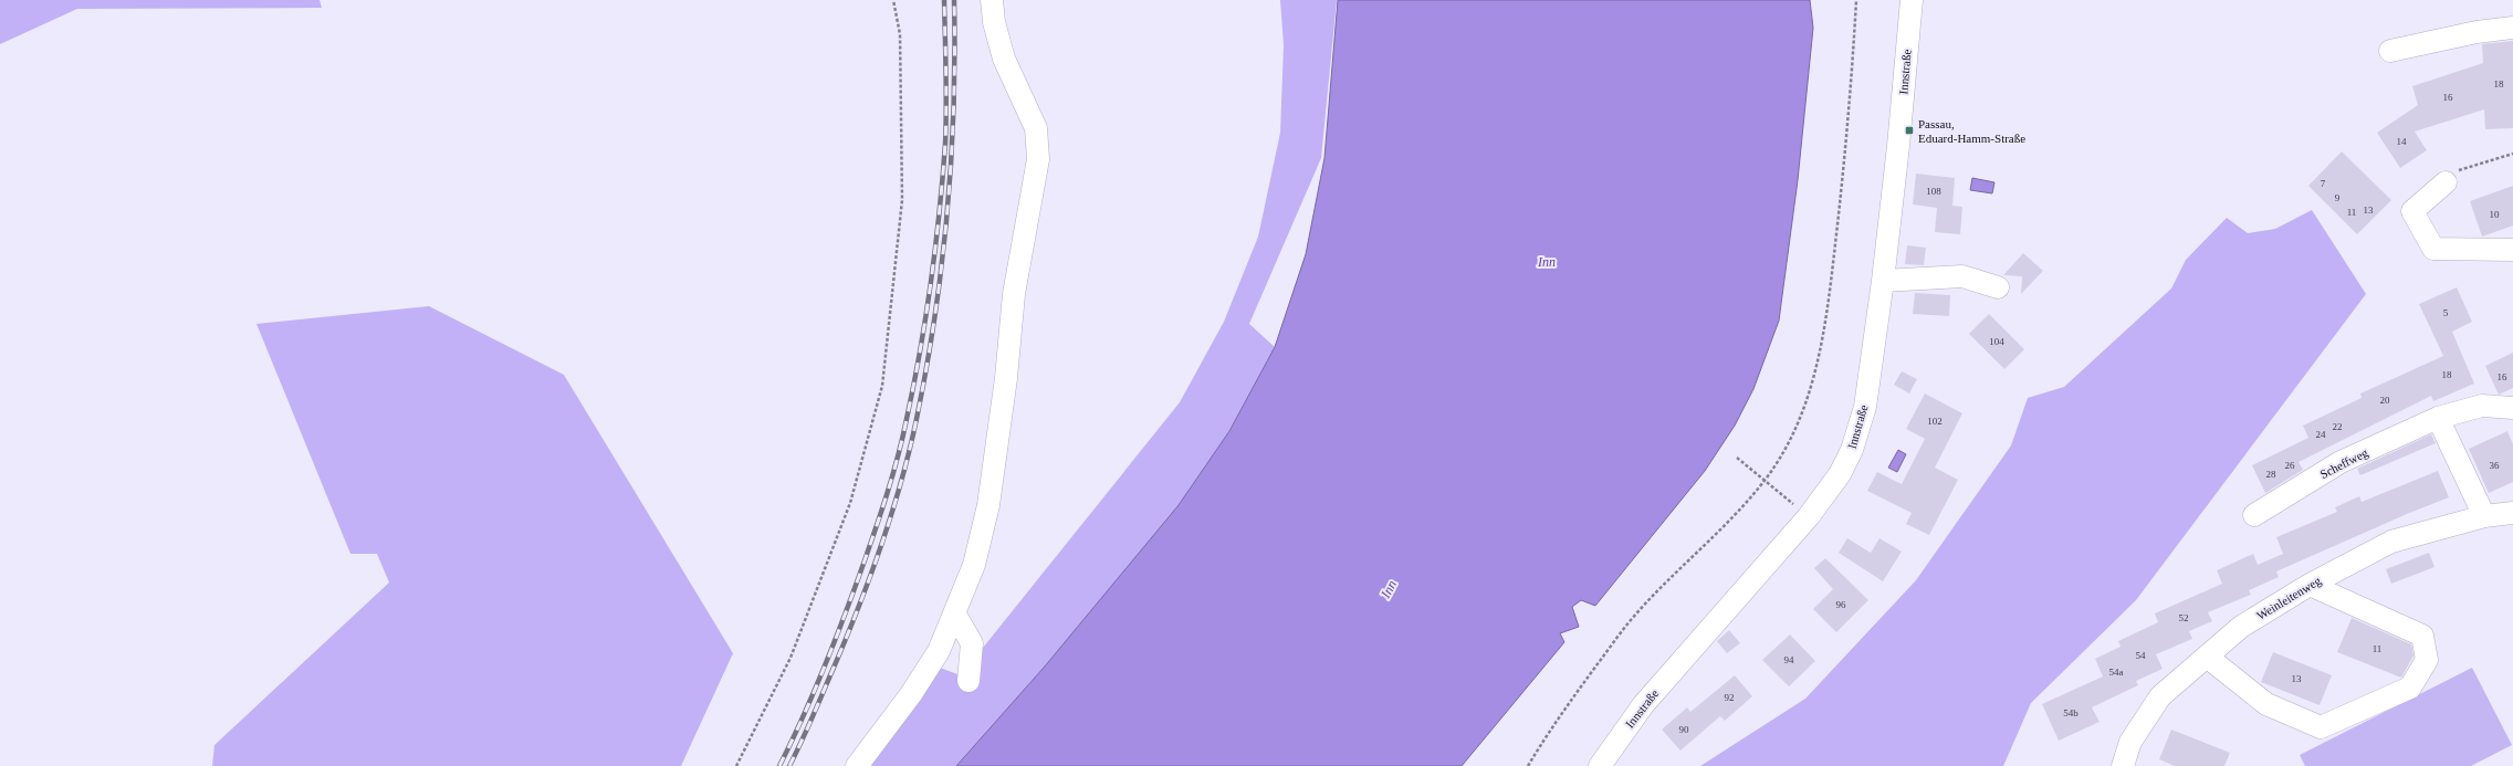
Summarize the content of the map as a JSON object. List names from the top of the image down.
{
  "streets": {
    "street": ["Innstraße", "Scheffweg", "Weinleitenweg"]
  },
  "water": ["Inn"],
  "places": {
    "transit": ["Passau, Eduard-Hamm-Straße"]
  },
  "house_numbers": [
    "18",
    "16",
    "14",
    "7",
    "108",
    "9",
    "13",
    "11",
    "10",
    "5",
    "104",
    "18",
    "16",
    "20",
    "102",
    "22",
    "24",
    "26",
    "36",
    "28",
    "96",
    "52",
    "11",
    "54",
    "94",
    "54a",
    "13",
    "92",
    "54b",
    "90"
  ]
}
